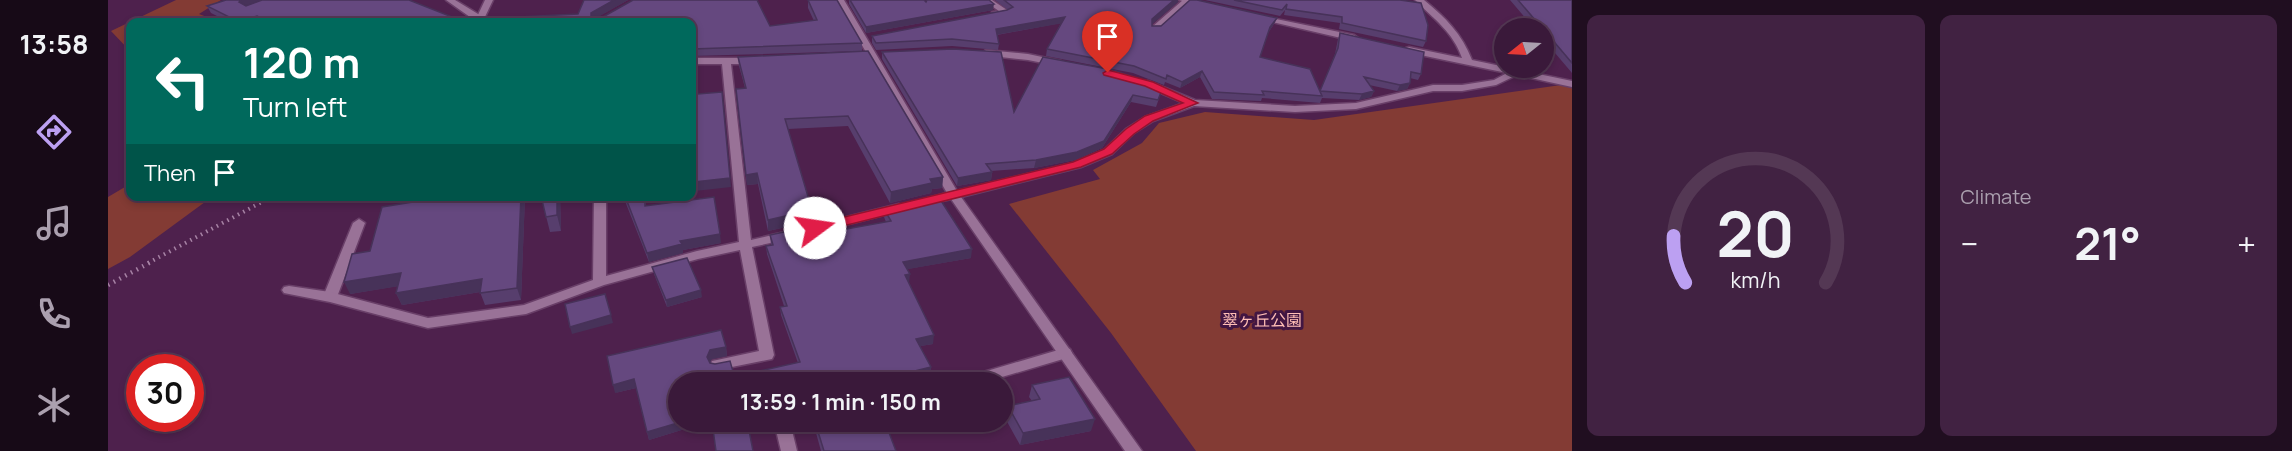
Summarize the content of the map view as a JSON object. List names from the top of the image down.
{
  "parks": ["翠ヶ丘公園"],
  "north": "left",
  "page": {
    "tabs": "13:58",
    "tile": "Climate",
    "turn": ["120 m", "Turn left"],
    "then": "Then",
    "heat": ["−", "21°", "+"],
    "limit": "30",
    "trip": "13:59 · 1 min · 150 m",
    "gauge": ["20", "km/h"]
  }
}
